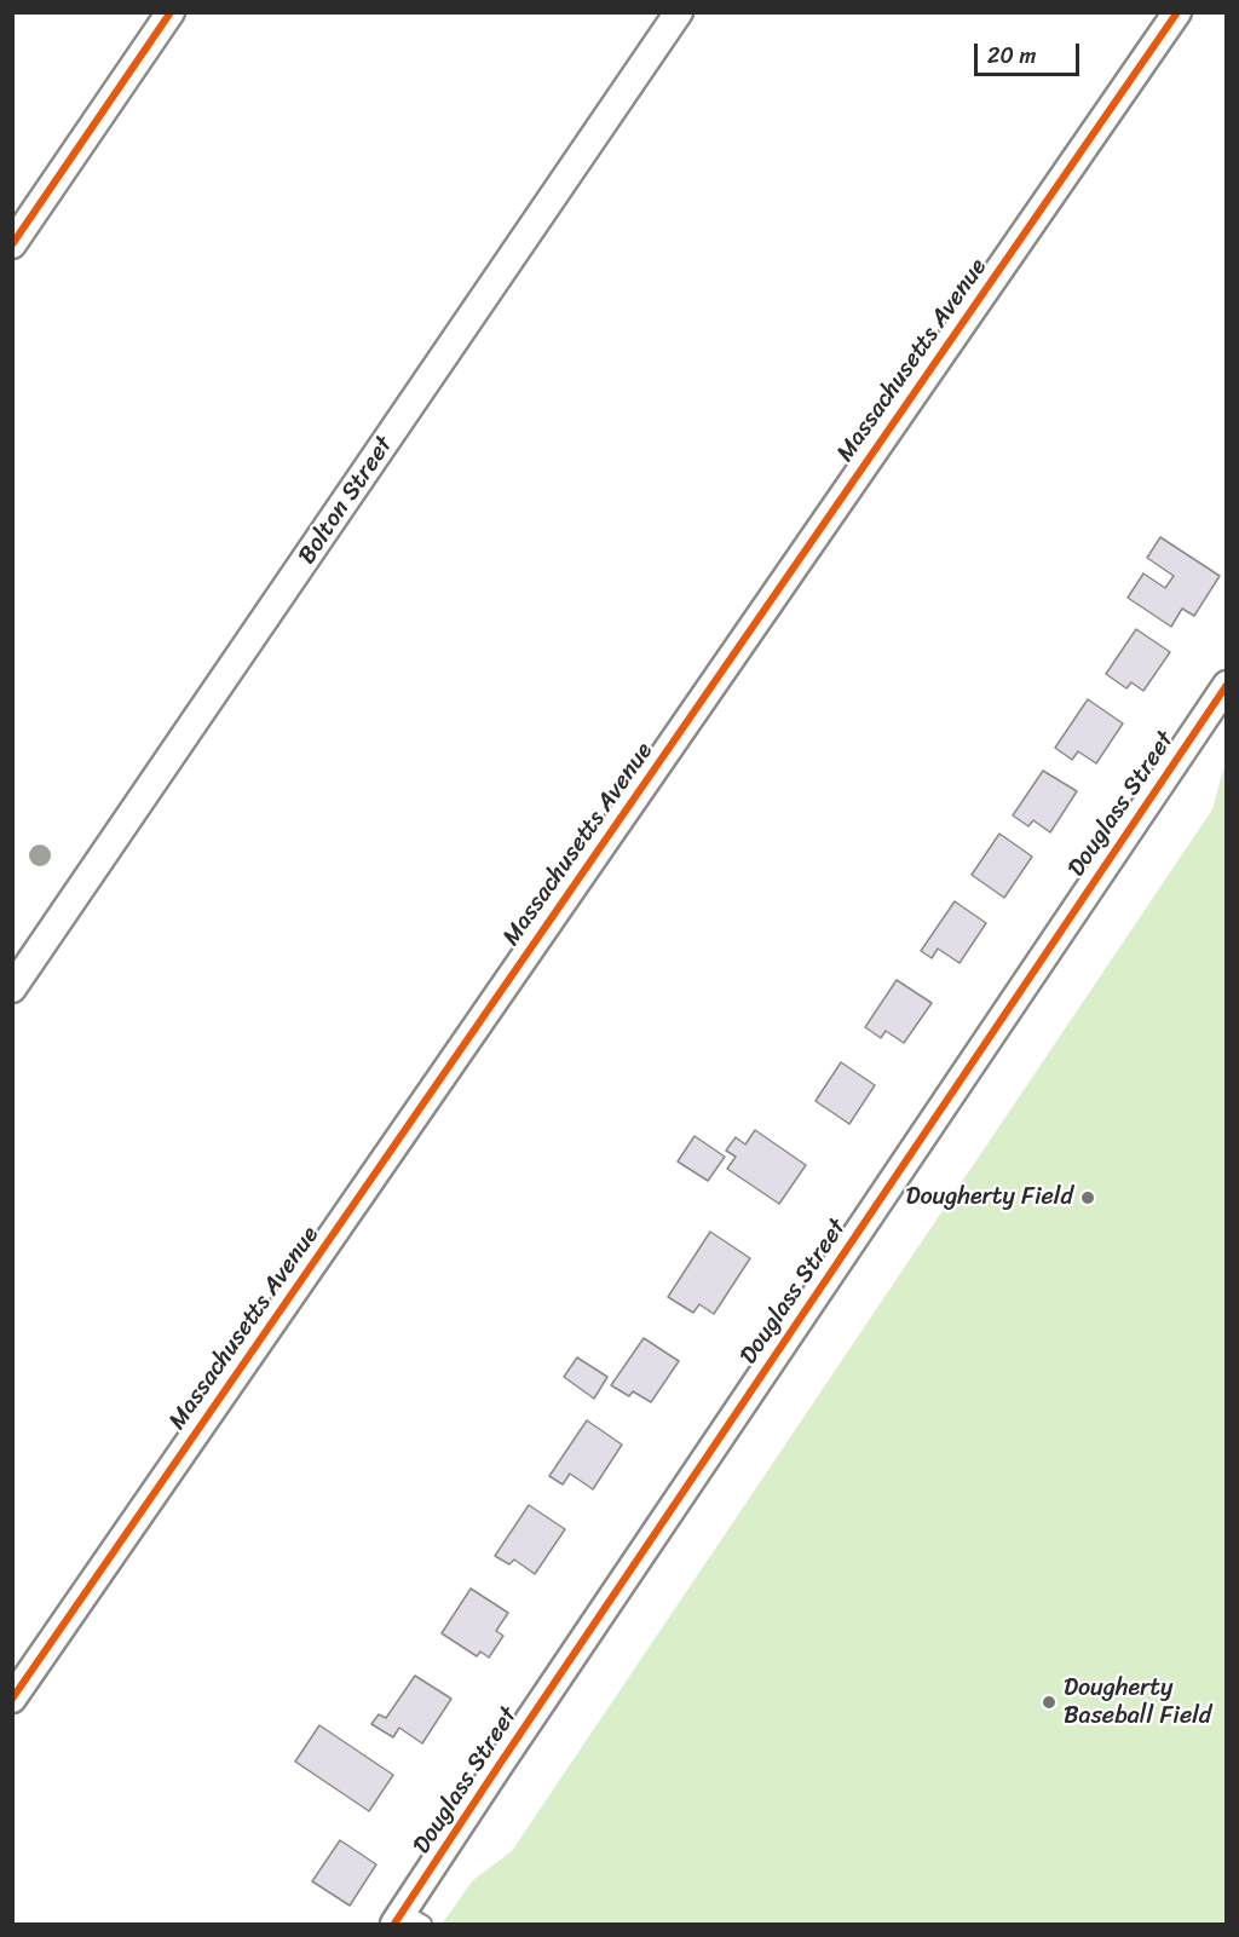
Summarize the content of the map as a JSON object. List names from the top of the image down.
{
  "streets": {
    "street": ["Massachusetts Avenue", "Bolton Street", "Douglass Street"]
  },
  "places": ["Dougherty Field", "Dougherty Baseball Field"],
  "scale_bar": "20 m"
}
